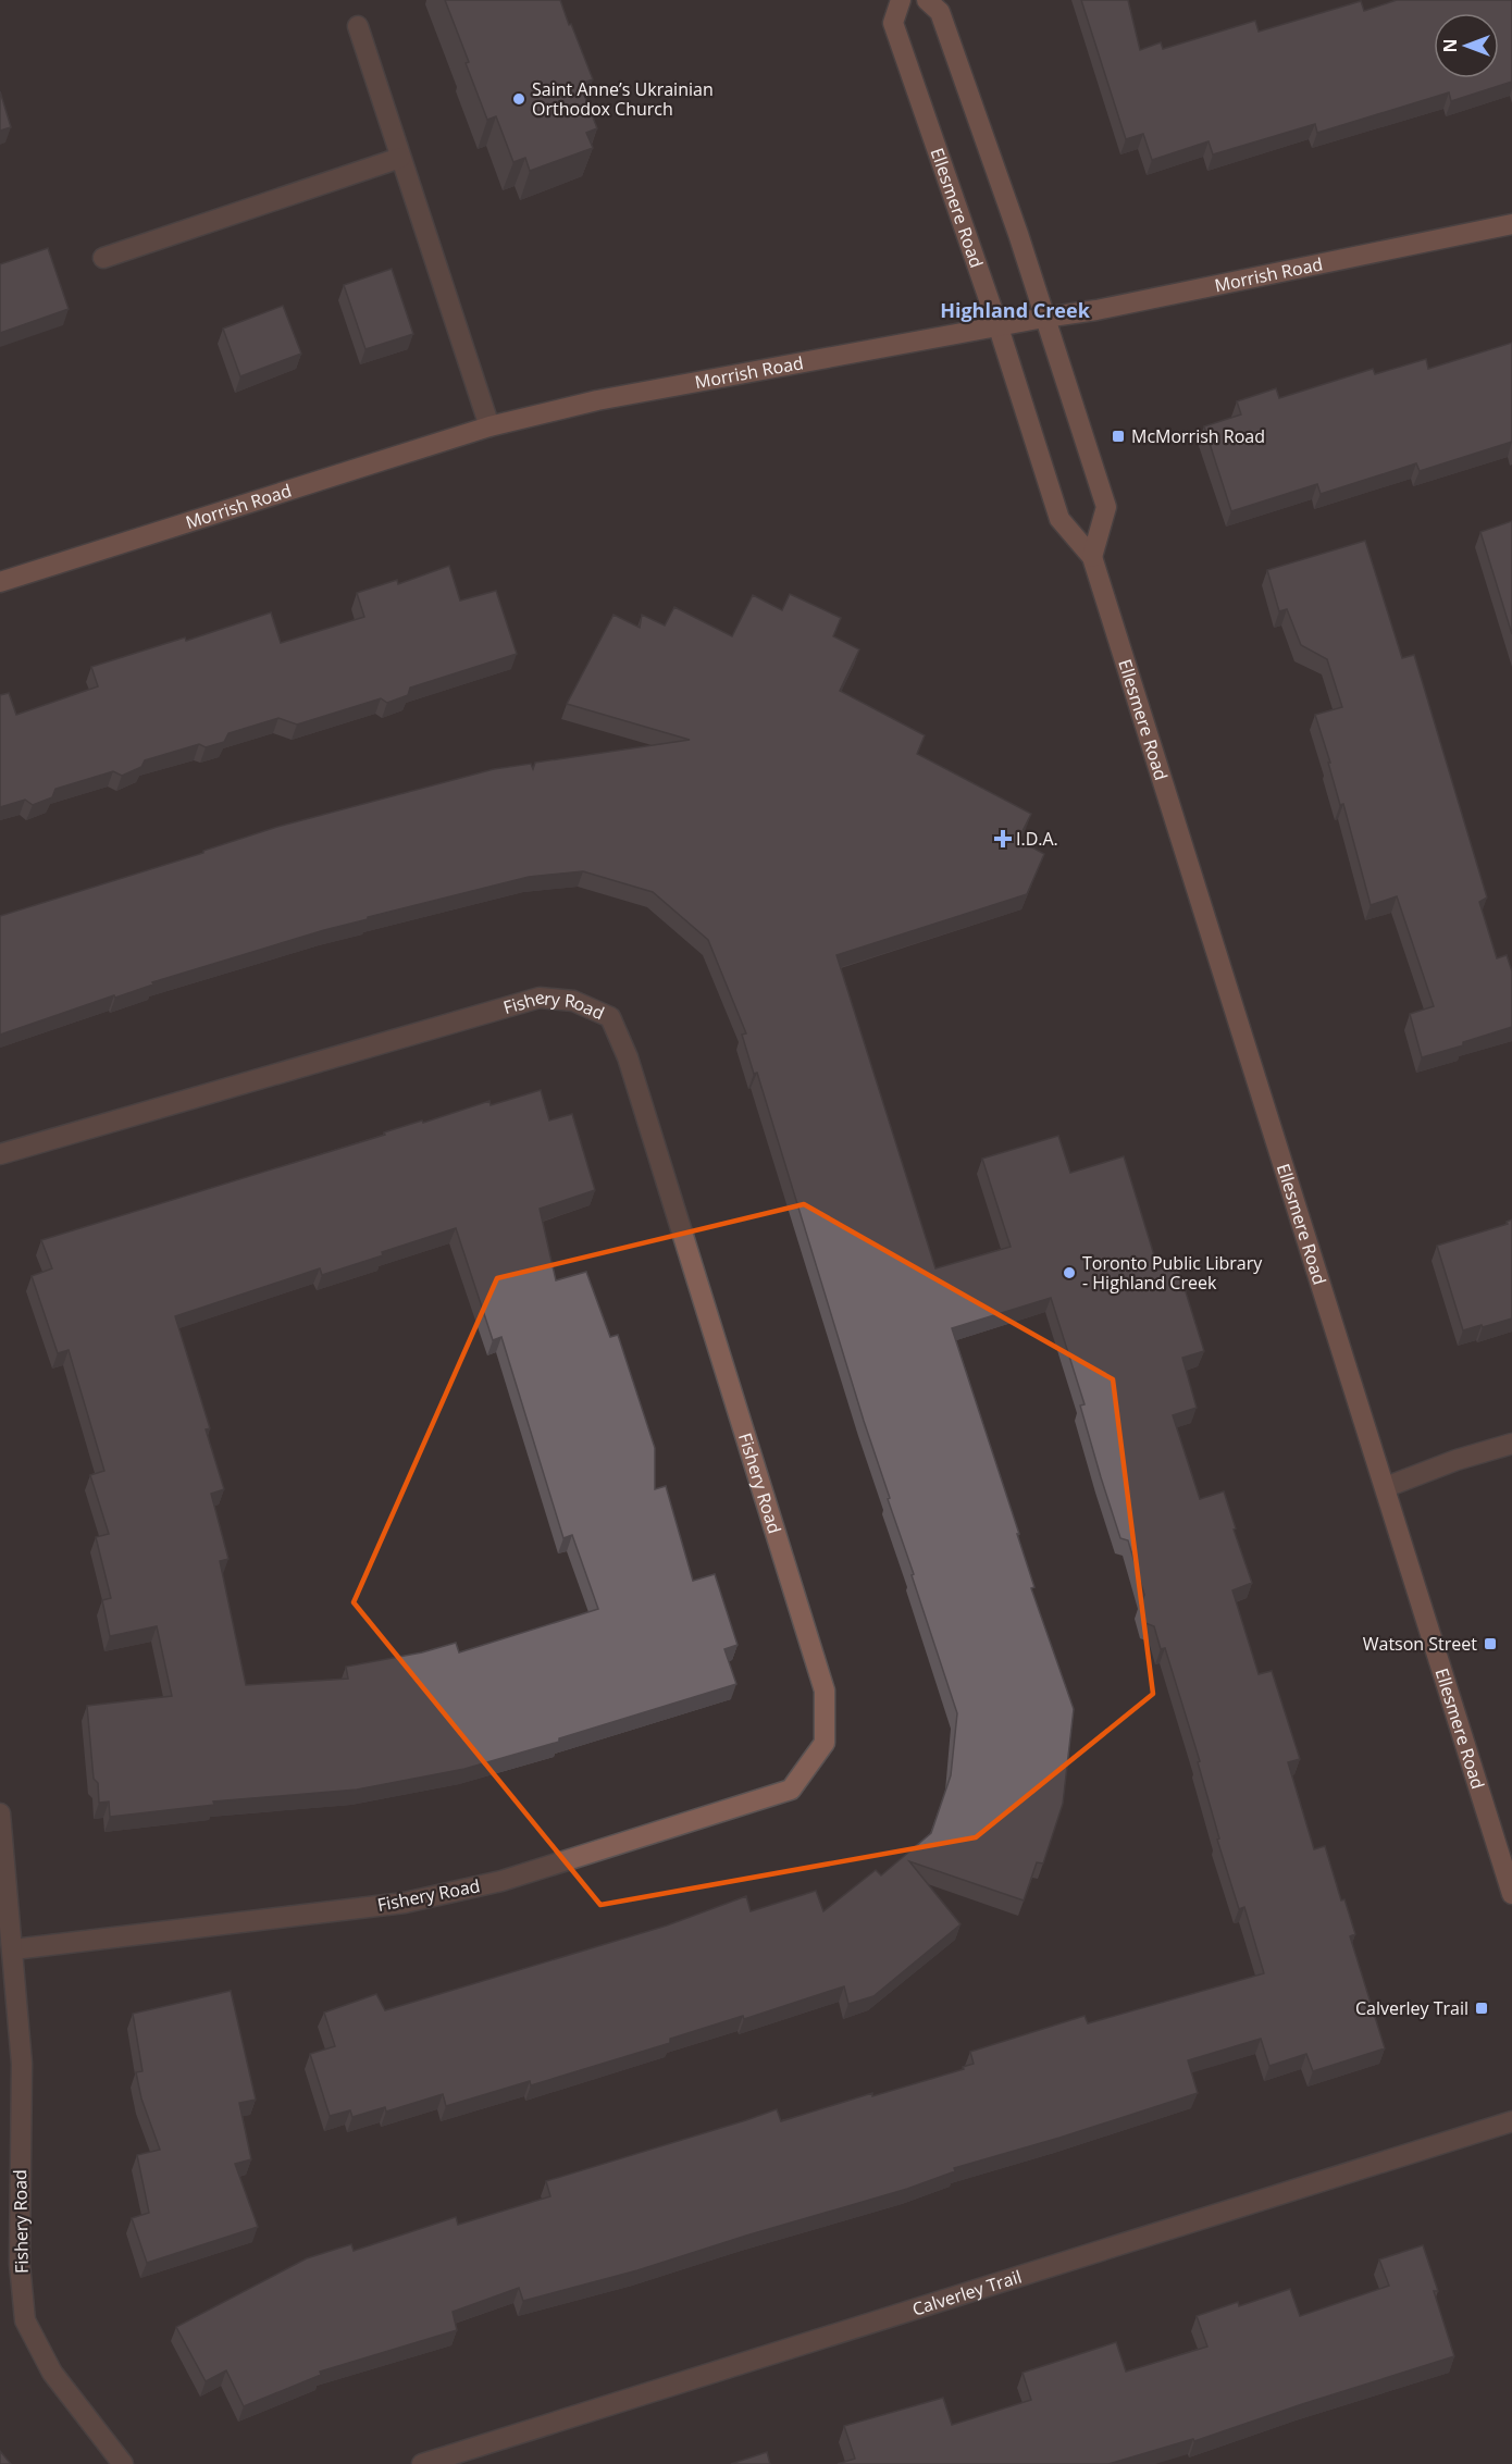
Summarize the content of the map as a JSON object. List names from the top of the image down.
{
  "streets": {
    "main road": ["Ellesmere Road", "Morrish Road"],
    "street": ["Fishery Road", "Calverley Trail"]
  },
  "crossings": [
    ["Ellesmere Road", "Morrish Road"]
  ],
  "districts": ["Highland Creek"],
  "places": {
    "other": ["Saint Anne’s Ukrainian Orthodox Church", "Toronto Public Library - Highland Creek"],
    "transit": ["McMorrish Road", "Watson Street", "Calverley Trail"],
    "health": ["I.D.A."]
  },
  "north": "left"
}
